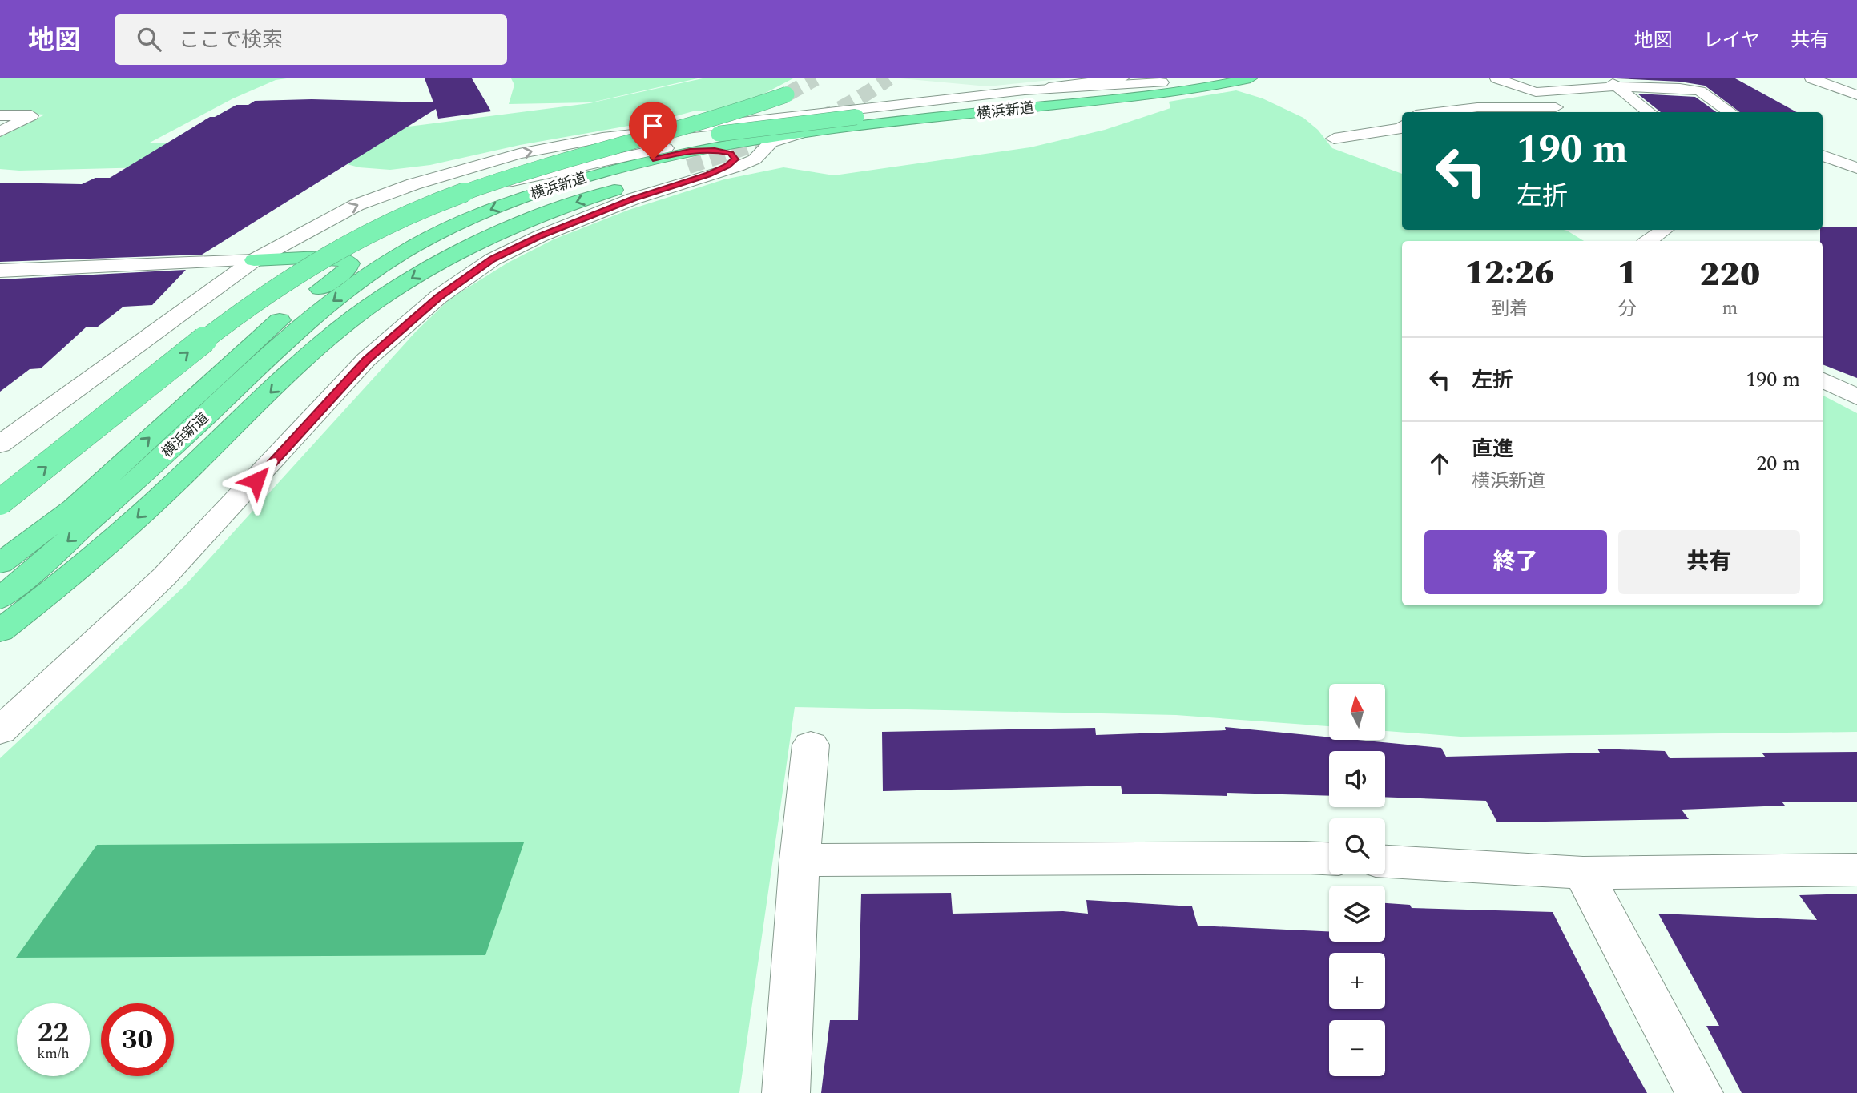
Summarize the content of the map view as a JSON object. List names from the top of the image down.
{
  "streets": {
    "highway": ["横浜新道"]
  },
  "north": "top",
  "page": {
    "header": "地図",
    "search": "ここで検索",
    "nav": ["地図", "レイヤ", "共有"],
    "turn": ["190 m", "左折"],
    "eta": [
      "12:26",
      "到着",
      "1",
      "分",
      "220",
      "m"
    ],
    "list": [
      {
        "name": "左折",
        "value": "190 m"
      },
      {
        "name": "直進",
        "note": "横浜新道",
        "value": "20 m"
      }
    ],
    "buttons": ["終了", "共有"],
    "map_buttons": ["+", "−"],
    "speed": "22 km/h",
    "limit": "30"
  }
}
